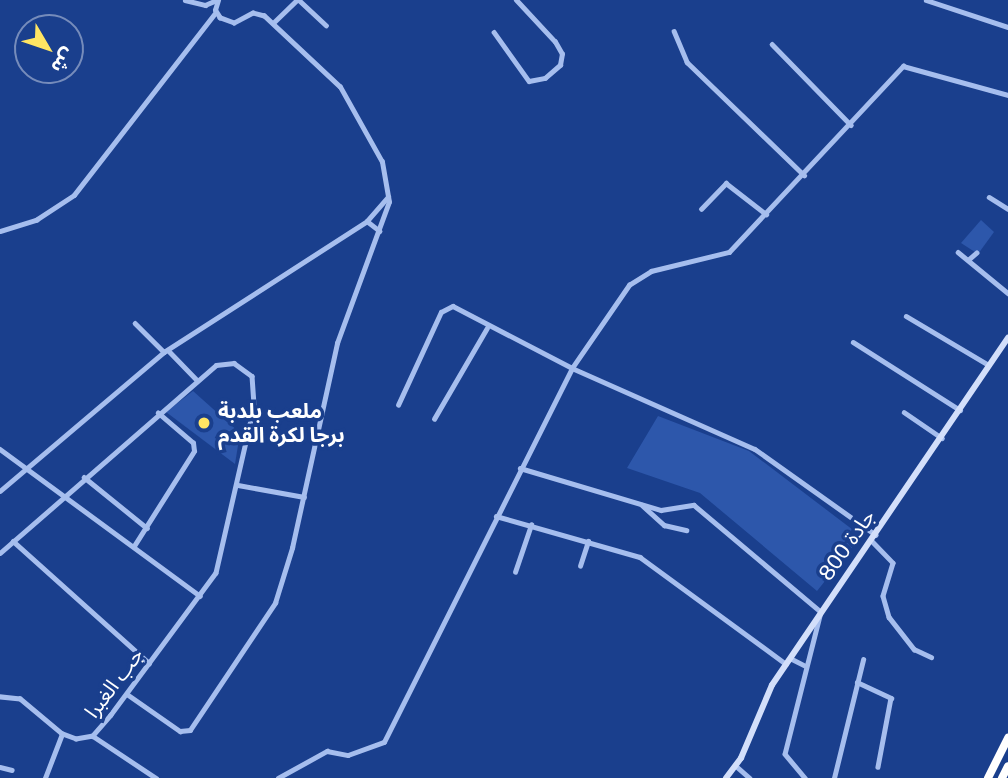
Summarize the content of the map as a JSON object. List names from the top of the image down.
{
  "streets": {
    "main road": ["جادة 800"],
    "street": ["جب الغبرا"]
  },
  "places": ["ملعب بلدبة برجا لكرة القدم"],
  "north": "bottom right"
}
